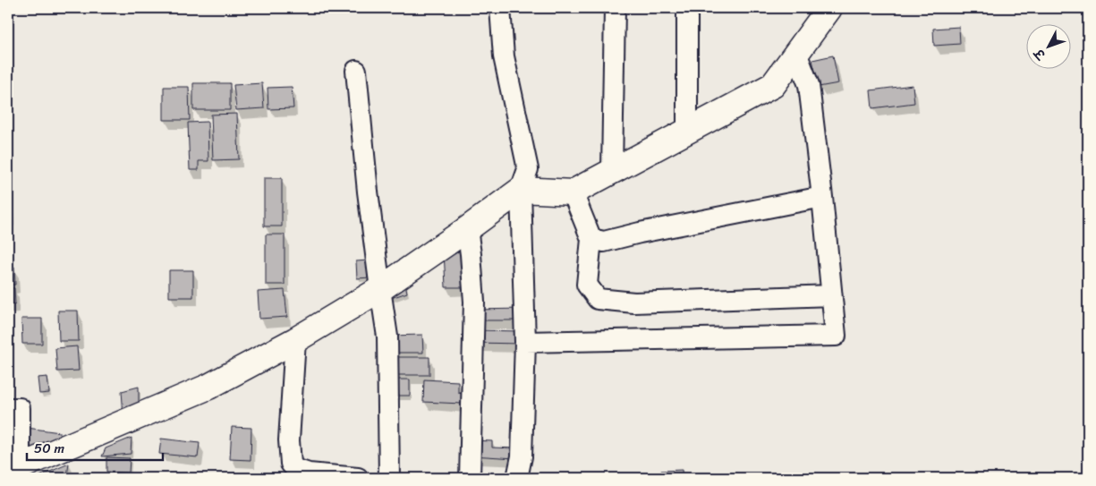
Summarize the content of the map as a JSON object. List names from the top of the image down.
{
  "scale_bar": "50 m",
  "north": "bottom left"
}
